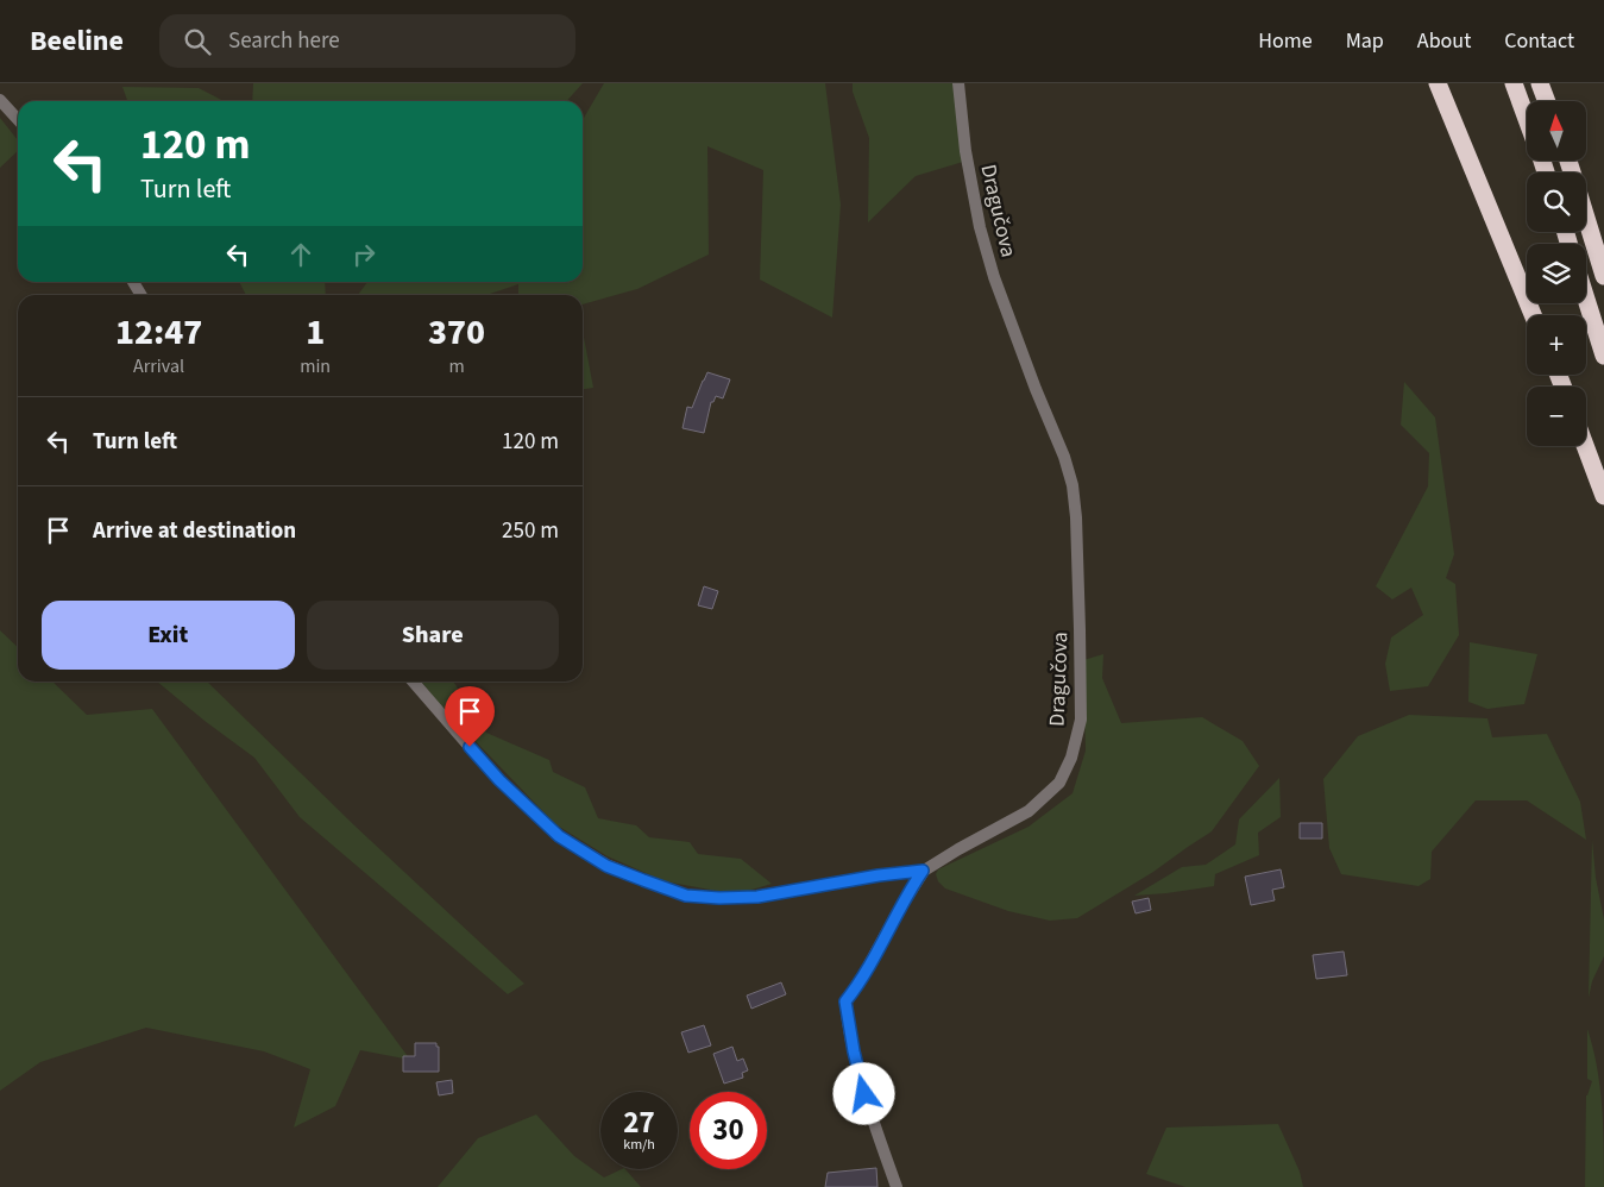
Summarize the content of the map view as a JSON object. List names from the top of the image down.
{
  "streets": {
    "street": ["Dragučova"]
  },
  "north": "top",
  "page": {
    "header": "Beeline",
    "search": "Search here",
    "nav": [
      "Home",
      "Map",
      "About",
      "Contact"
    ],
    "map_buttons": ["+", "−"],
    "turn": ["120 m", "Turn left"],
    "eta": [
      "12:47",
      "Arrival",
      "1",
      "min",
      "370",
      "m"
    ],
    "list": [
      {
        "name": "Turn left",
        "value": "120 m"
      },
      {
        "name": "Arrive at destination",
        "value": "250 m"
      }
    ],
    "buttons": ["Exit", "Share"],
    "speed": "27 km/h",
    "limit": "30"
  }
}
